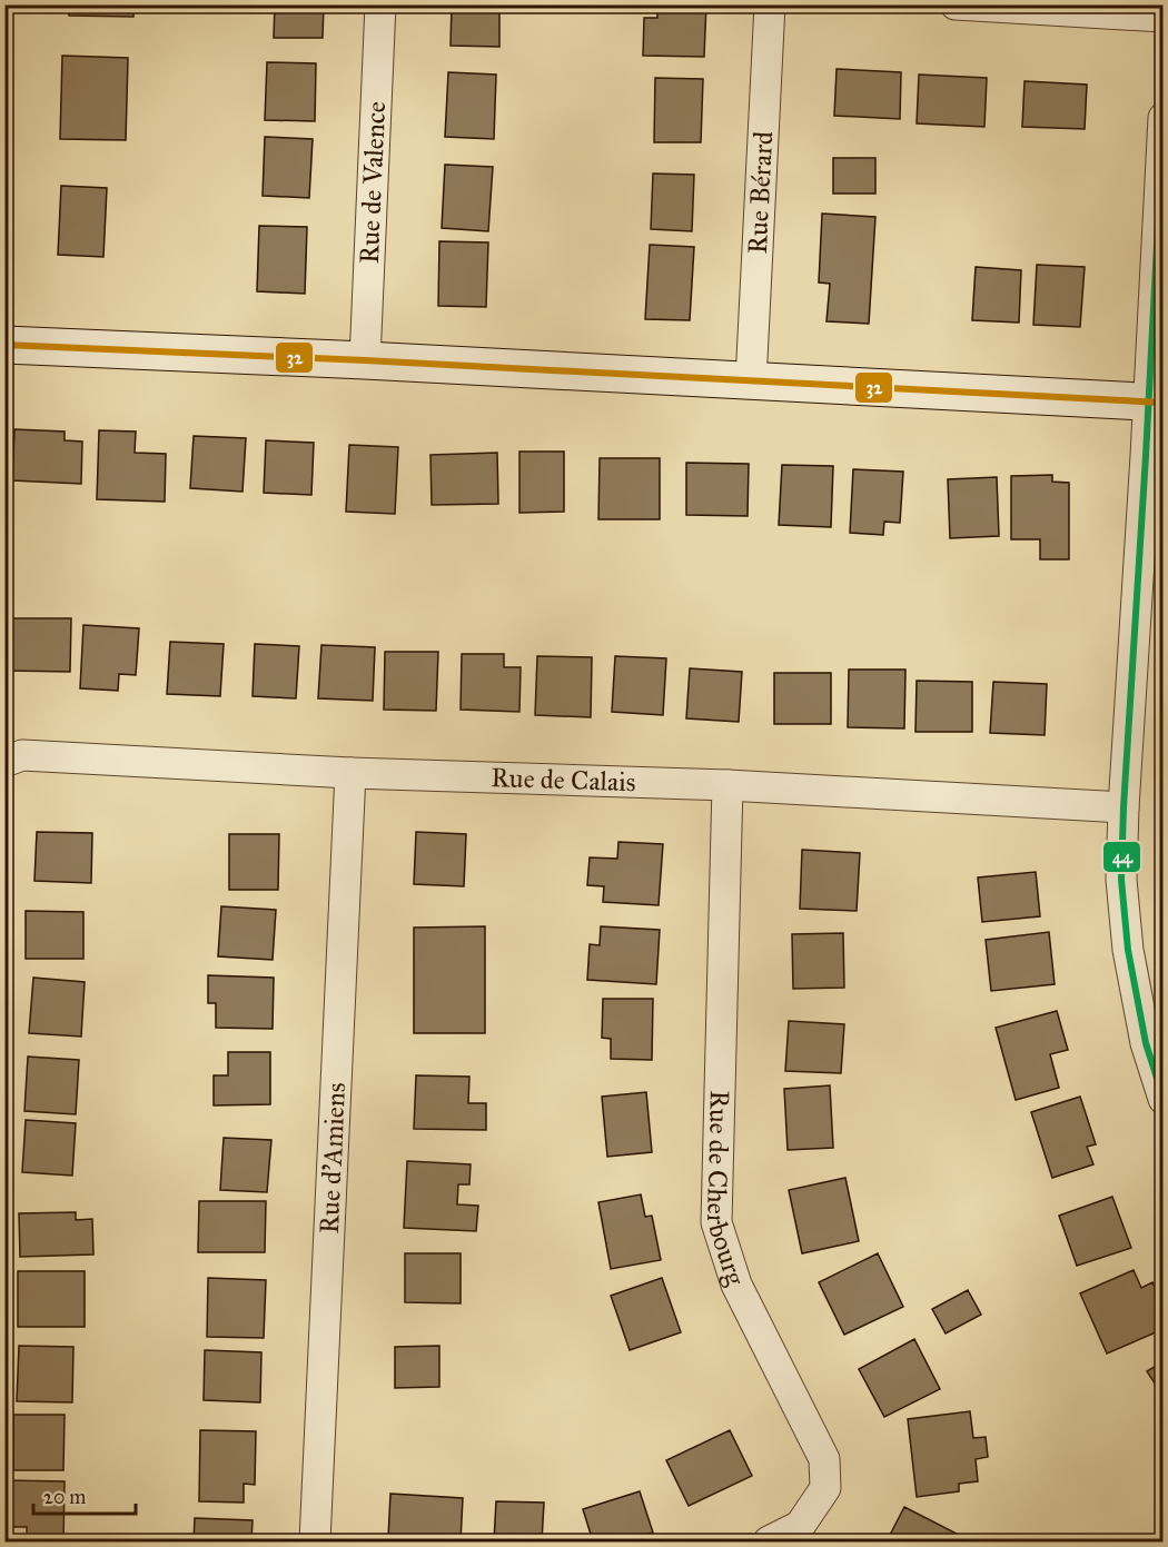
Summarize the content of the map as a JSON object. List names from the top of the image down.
{
  "streets": {
    "street": [
      "Rue de Valence",
      "Rue Bérard",
      "Rue de Calais",
      "Rue d'Amiens",
      "Rue de Cherbourg"
    ]
  },
  "crossings": [
    ["Rue de Calais", "Rue d'Amiens"],
    ["Rue de Calais", "Rue de Cherbourg"]
  ],
  "lines": ["transit line 44", "transit line 32"],
  "scale_bar": "20 m"
}
